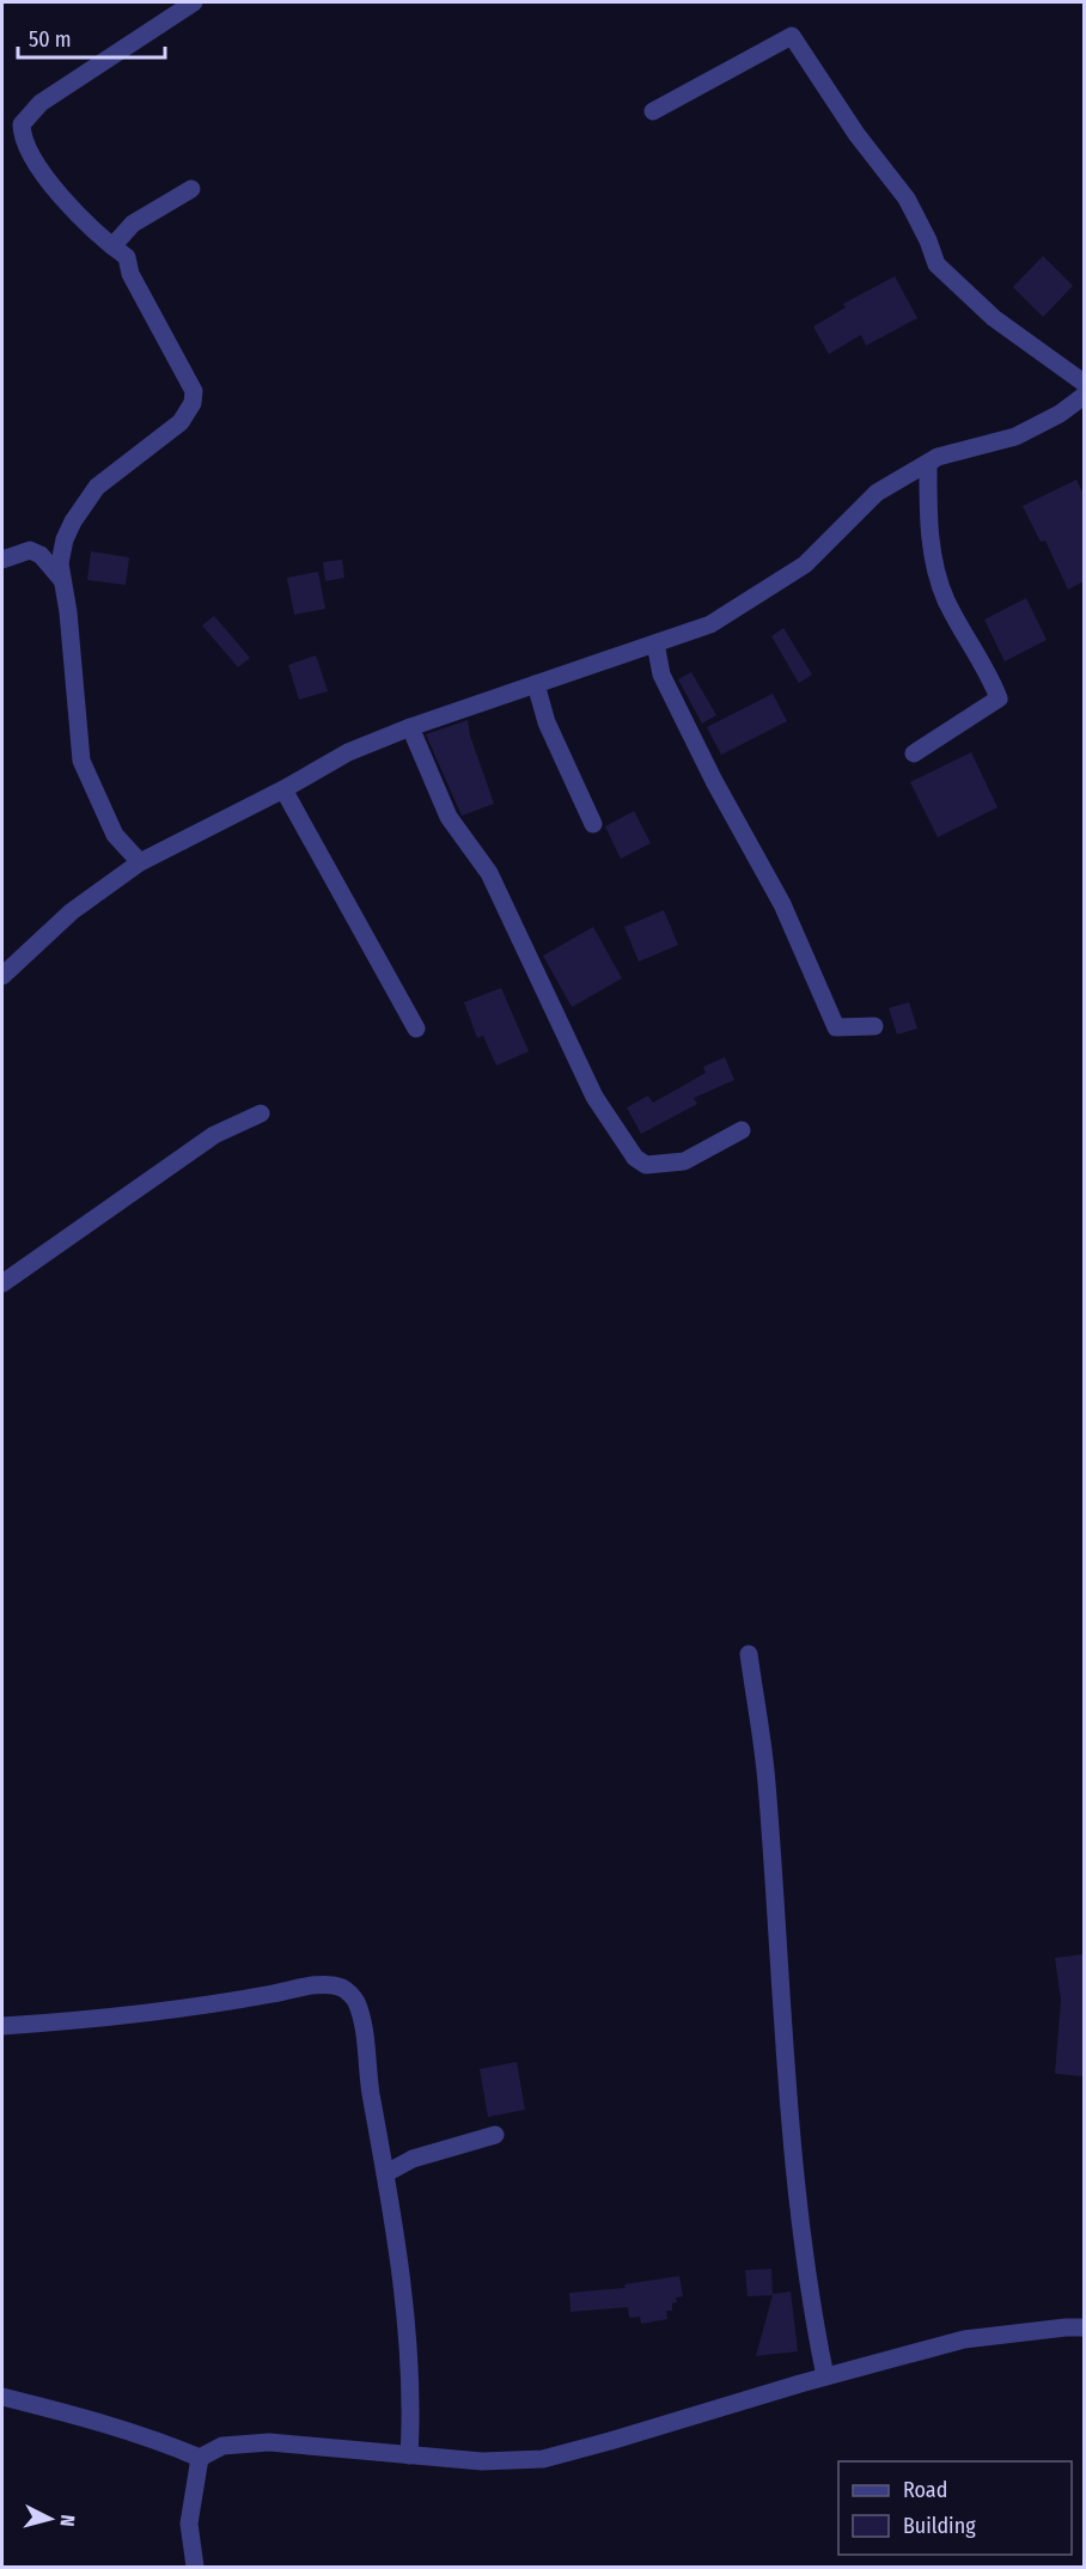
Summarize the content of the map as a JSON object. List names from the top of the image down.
{
  "legend": ["Road", "Building"],
  "scale_bar": "50 m",
  "north": "right"
}
